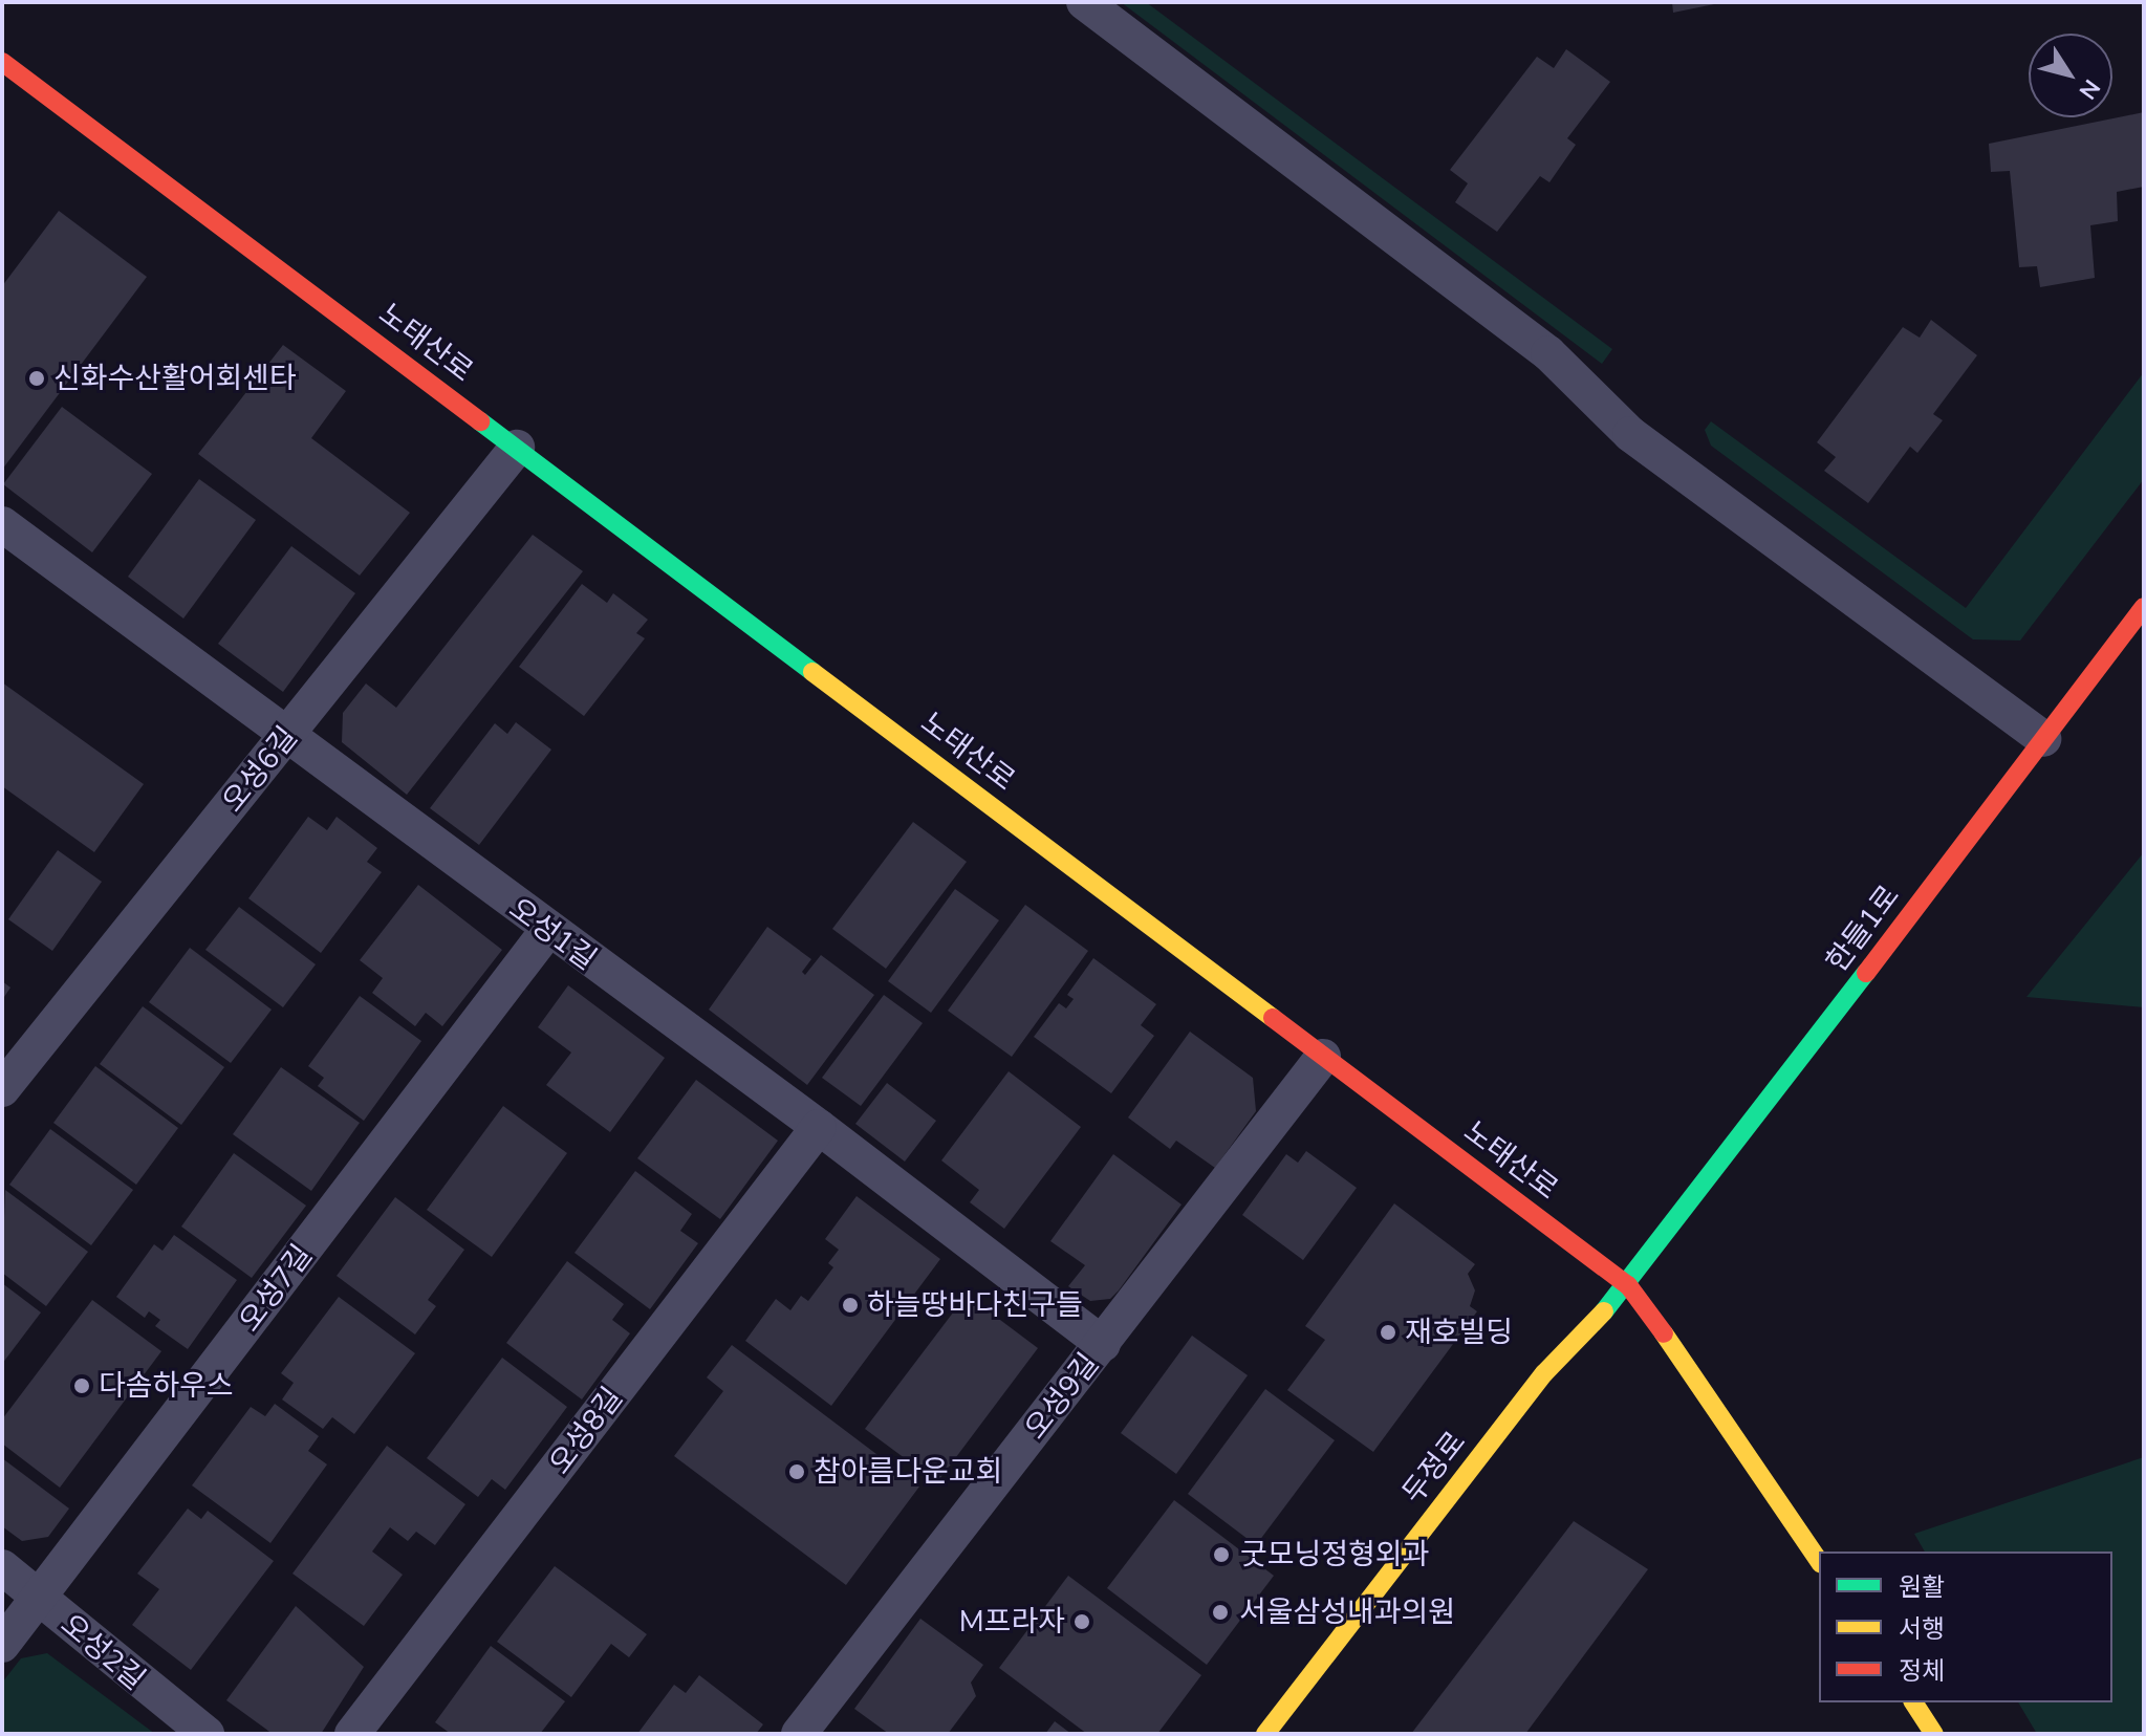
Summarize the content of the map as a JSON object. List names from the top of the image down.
{
  "streets": {
    "street": [
      "노태산로",
      "오성6길",
      "한들1로",
      "오성1길",
      "오성7길",
      "오성9길",
      "오성8길",
      "두정로",
      "오성2길"
    ]
  },
  "crossings": [
    ["노태산로", "오성6길"],
    ["노태산로", "한들1로"],
    ["노태산로", "오성9길"],
    ["노태산로", "두정로"],
    ["오성6길", "오성1길"],
    ["한들1로", "두정로"],
    ["오성1길", "오성7길"],
    ["오성1길", "오성9길"],
    ["오성1길", "오성8길"],
    ["오성7길", "오성2길"]
  ],
  "places": [
    "신화수산활어회센타",
    "하늘땅바다친구들",
    "재호빌딩",
    "다솜하우스",
    "참아름다운교회",
    "굿모닝정형외과",
    "서울삼성내과의원",
    "M프라자"
  ],
  "legend": ["원활", "서행", "정체"],
  "north": "bottom right"
}
